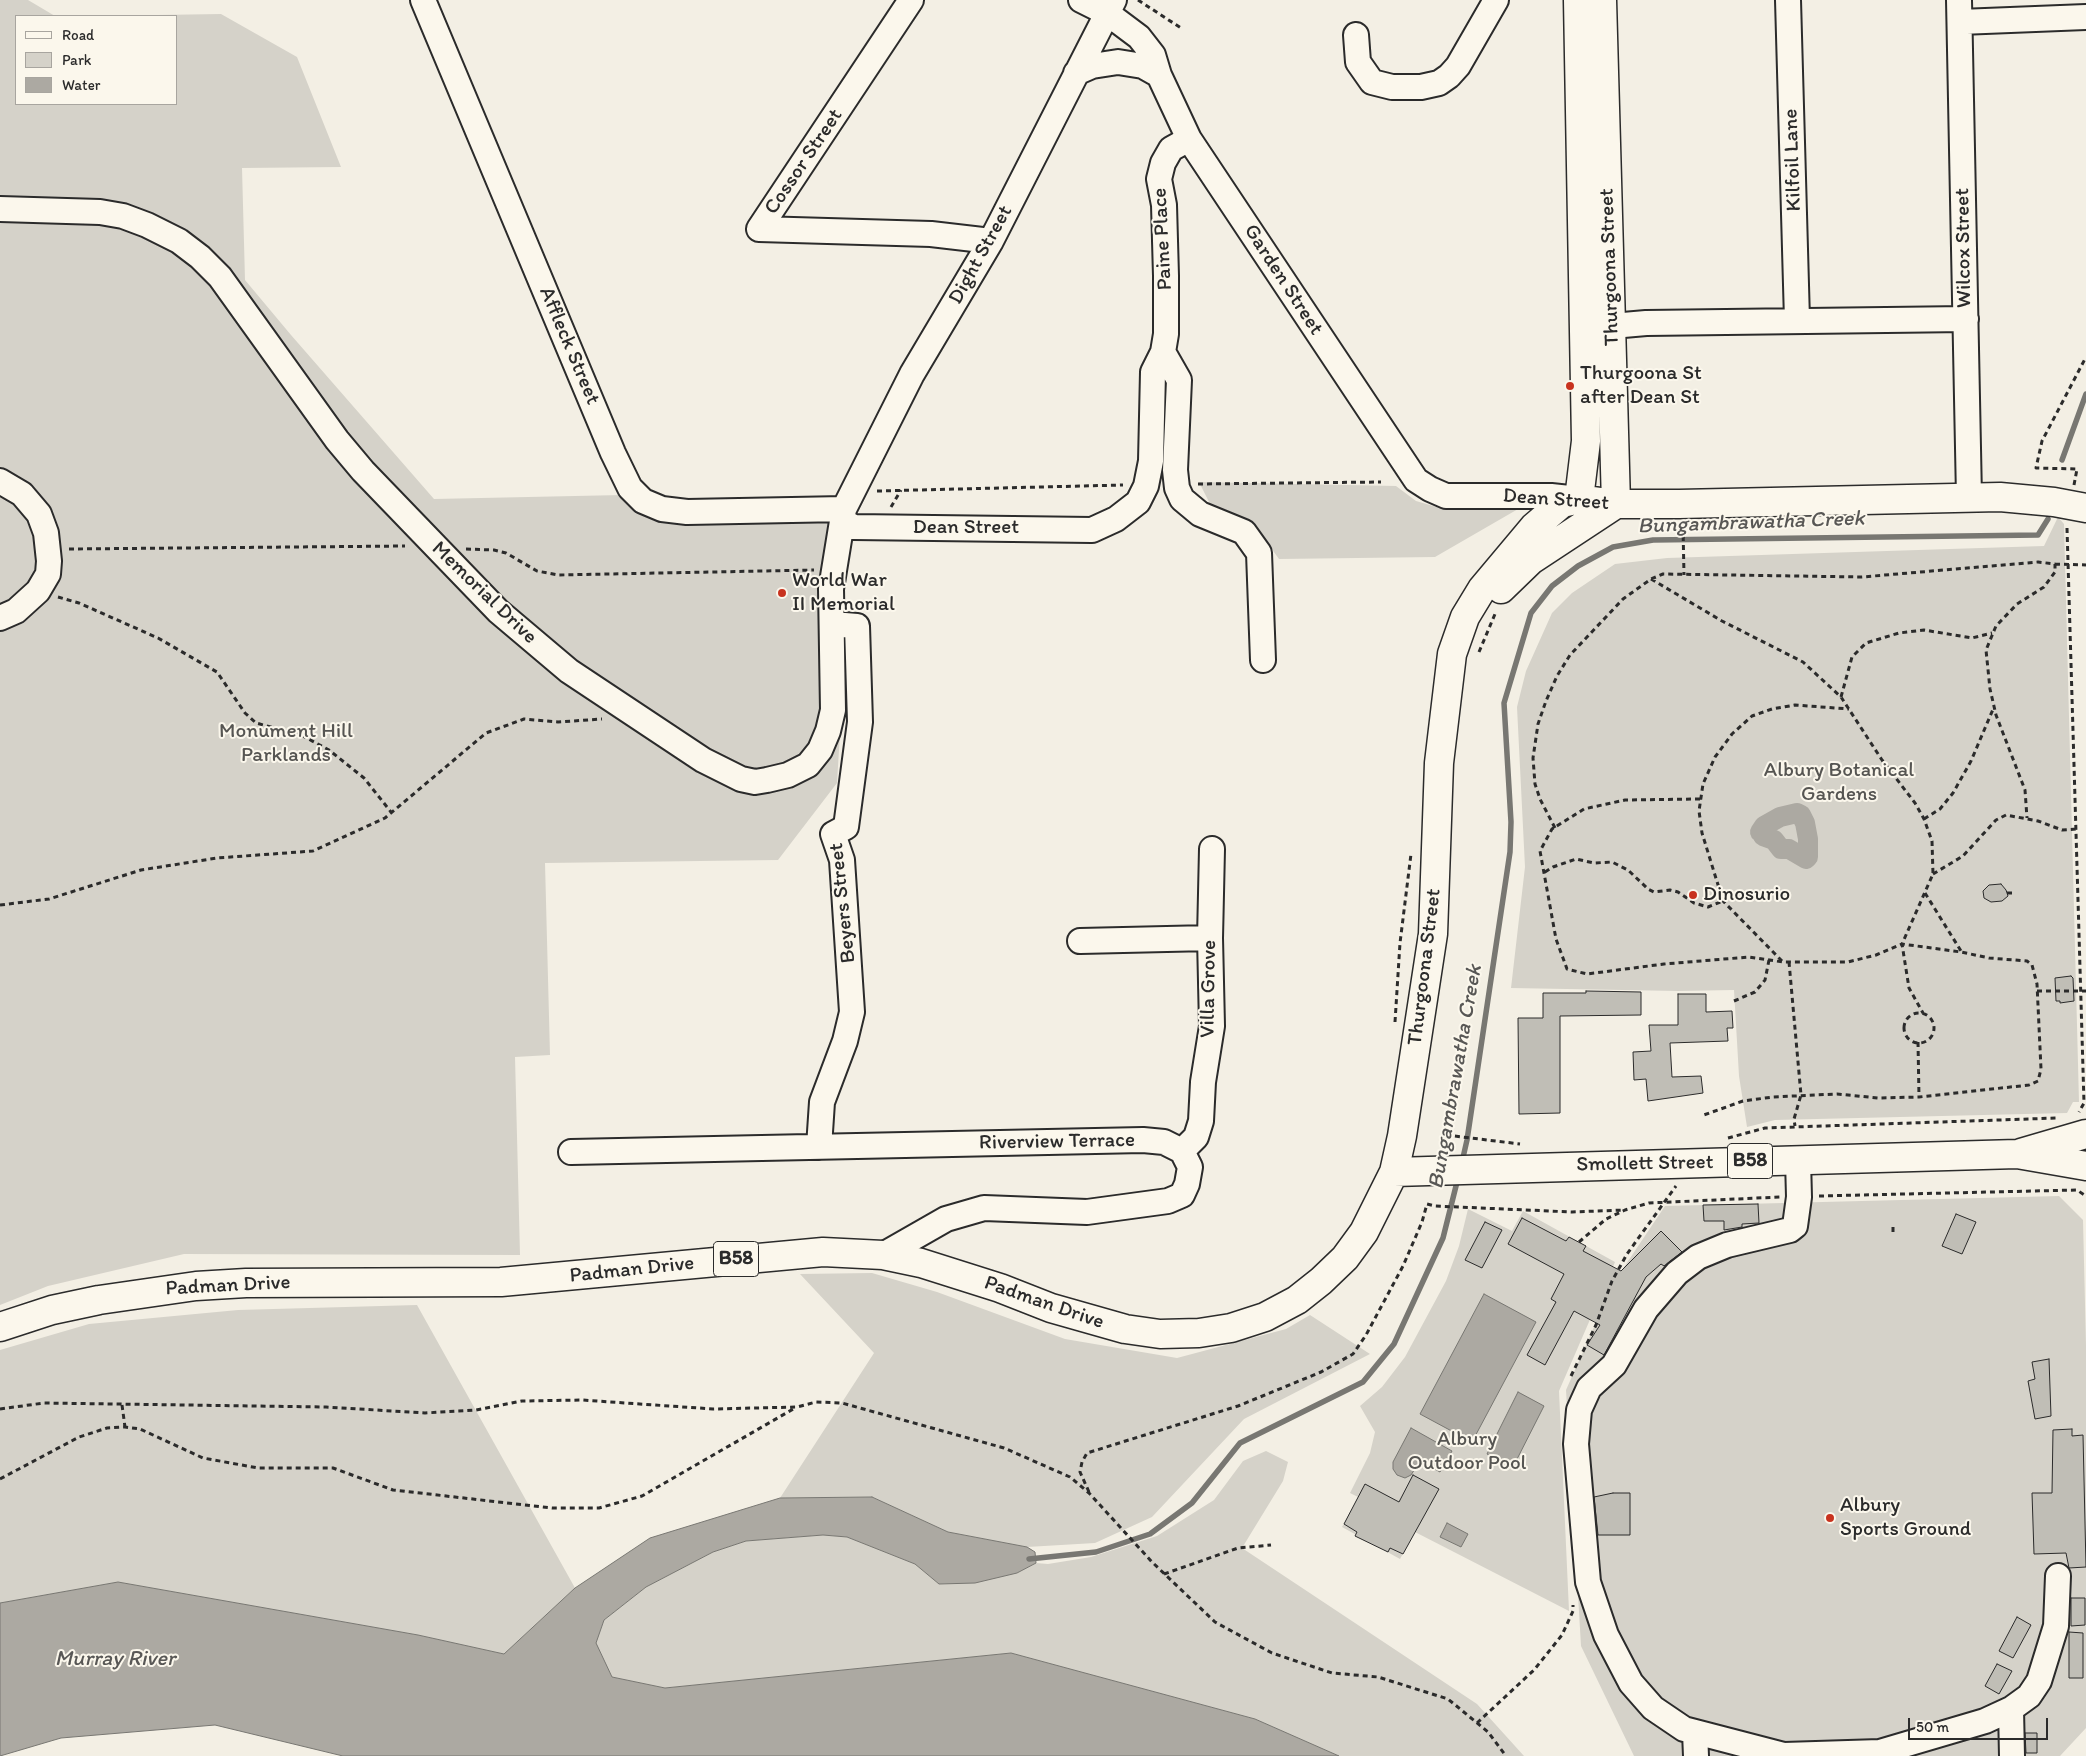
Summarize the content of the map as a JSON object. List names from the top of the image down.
{
  "streets": {
    "main road": [
      "Thurgoona Street",
      "Dean Street",
      "B58",
      "Smollett Street",
      "Padman Drive"
    ],
    "street": [
      "Kilfoil Lane",
      "Cossor Street",
      "Paine Place",
      "Wilcox Street",
      "Dight Street",
      "Garden Street",
      "Affleck Street",
      "Memorial Drive",
      "Beyers Street",
      "Villa Grove",
      "Riverview Terrace"
    ]
  },
  "crossings": [
    ["Cossor Street", "Dight Street"],
    ["Paine Place", "Garden Street"],
    ["Paine Place", "Dean Street"],
    ["Wilcox Street", "Dean Street"],
    ["Dight Street", "Garden Street"],
    ["Dight Street", "Affleck Street"],
    ["Dight Street", "Dean Street"],
    ["Dight Street", "Memorial Drive"],
    ["Thurgoona Street", "Dean Street"],
    ["Thurgoona Street", "Smollett Street"],
    ["Thurgoona Street", "Padman Drive"],
    ["Garden Street", "Dean Street"],
    ["Affleck Street", "Dean Street"],
    ["Affleck Street", "Memorial Drive"],
    ["Dean Street", "Memorial Drive"],
    ["Memorial Drive", "Beyers Street"],
    ["Beyers Street", "Riverview Terrace"],
    ["Villa Grove", "Riverview Terrace"],
    ["Smollett Street", "Padman Drive"]
  ],
  "water": ["Bungambrawatha Creek", "Murray River"],
  "parks": ["Monument Hill Parklands", "Albury Botanical Gardens", "Albury Outdoor Pool"],
  "places": [
    "Thurgoona St after Dean St",
    "World War II Memorial",
    "Dinosurio",
    "Albury Sports Ground"
  ],
  "legend": ["Road", "Park", "Water"],
  "scale_bar": "50 m"
}
